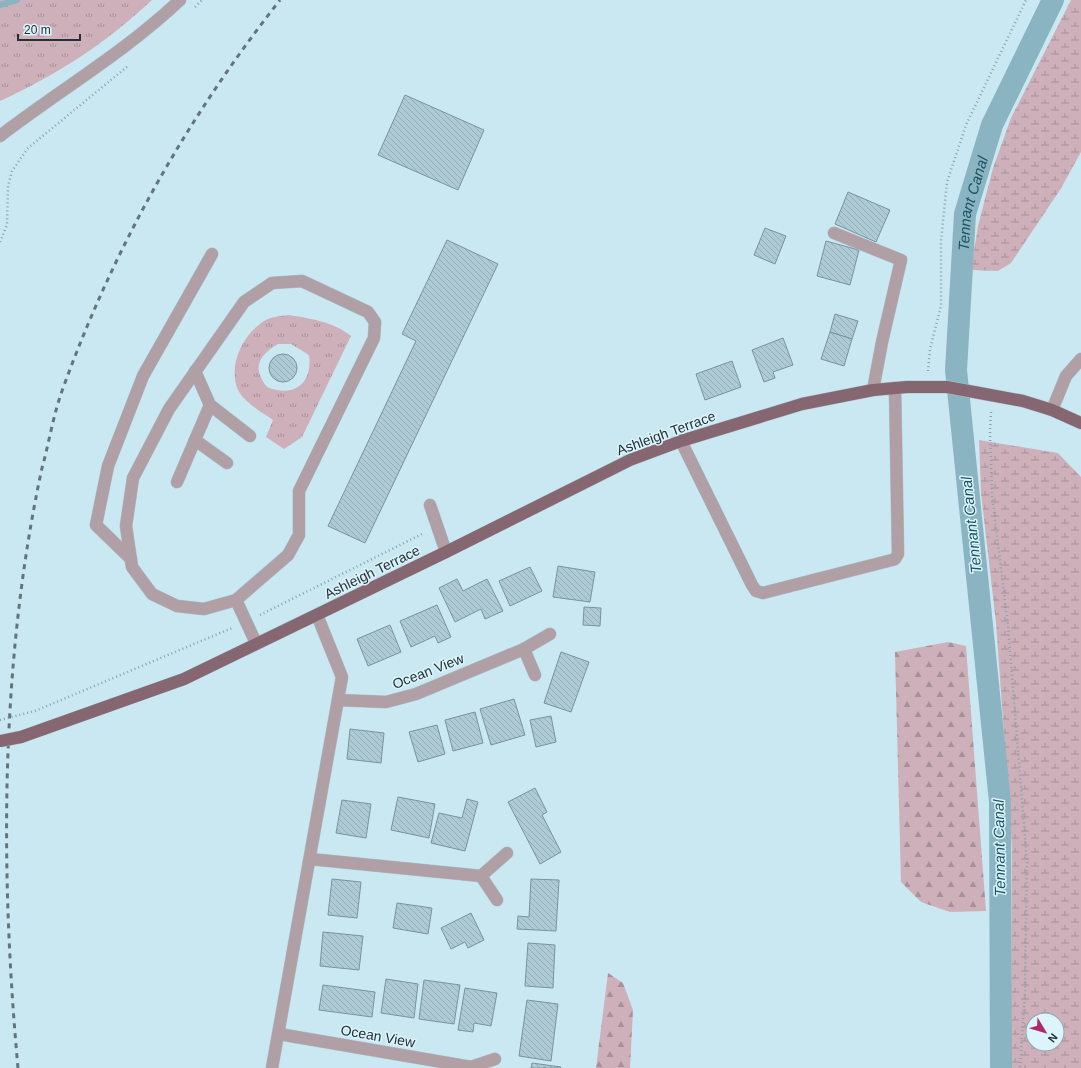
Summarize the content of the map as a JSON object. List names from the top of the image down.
{
  "streets": {
    "main road": ["Ashleigh Terrace"],
    "street": ["Ocean View"]
  },
  "water": ["Tennant Canal"],
  "scale_bar": "20 m",
  "north": "bottom right"
}
